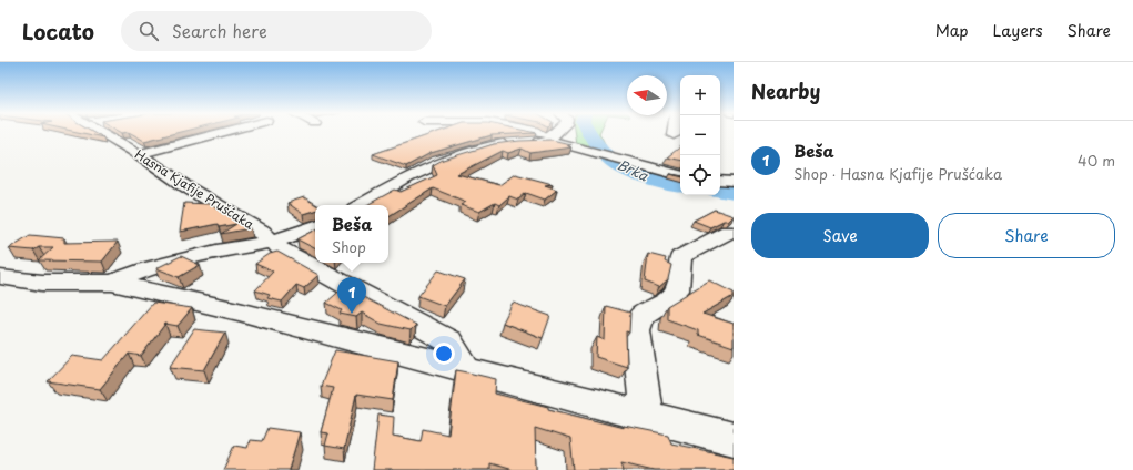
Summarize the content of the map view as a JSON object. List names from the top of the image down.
{
  "streets": {
    "street": ["Hasna Kjafije Prušćaka"]
  },
  "water": ["Brka"],
  "north": "left",
  "page": {
    "header": "Locato",
    "search": "Search here",
    "nav": ["Map", "Layers", "Share"],
    "heading": "Nearby",
    "map_buttons": ["+", "−"],
    "list": [
      {
        "mark": "1",
        "name": "Beša",
        "note": "Shop · Hasna Kjafije Prušćaka",
        "value": "40 m"
      }
    ],
    "buttons": ["Save", "Share"],
    "popup": ["Beša", "Shop"],
    "pins": "1"
  }
}
